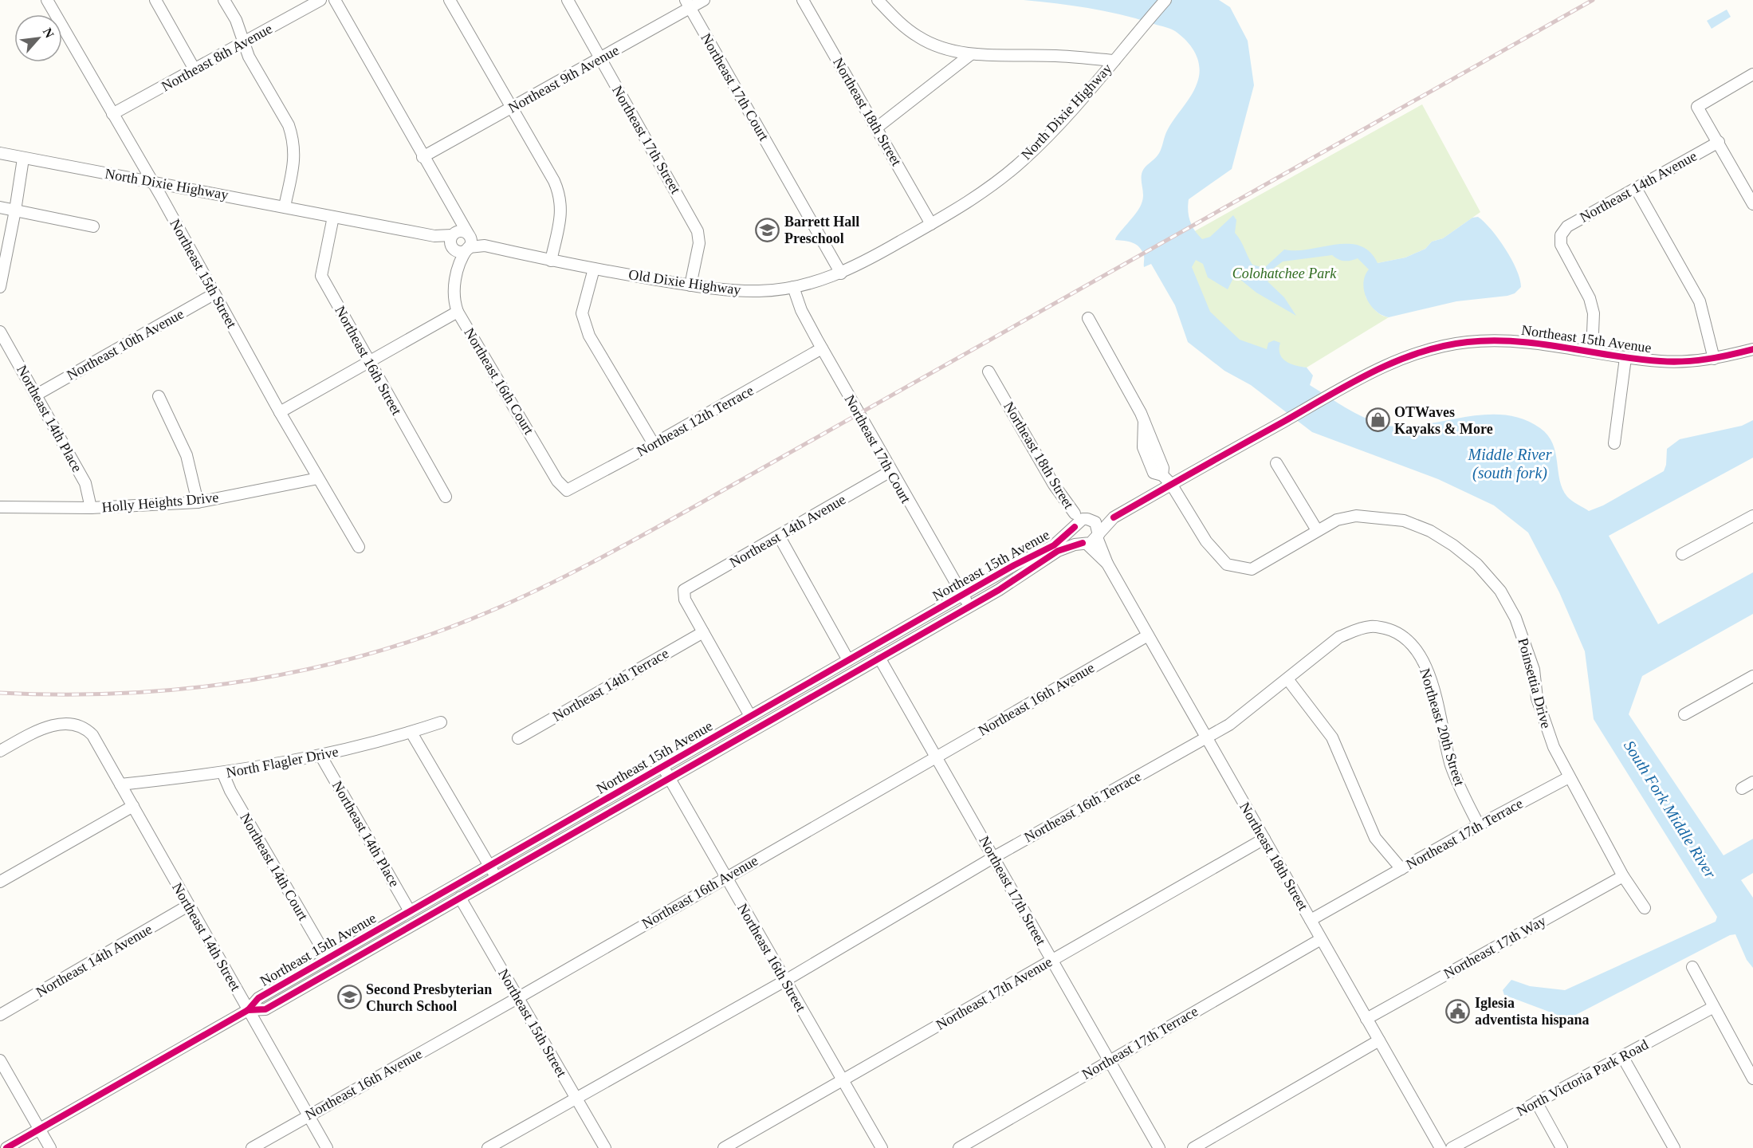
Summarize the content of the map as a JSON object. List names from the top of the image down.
{
  "streets": {
    "street": [
      "Northeast 8th Avenue",
      "Northeast 9th Avenue",
      "Northeast 17th Court",
      "Northeast 18th Street",
      "North Dixie Highway",
      "Northeast 17th Street",
      "Northeast 14th Avenue",
      "Northeast 15th Street",
      "Old Dixie Highway",
      "Northeast 15th Avenue",
      "Northeast 10th Avenue",
      "Northeast 16th Street",
      "Northeast 16th Court",
      "Northeast 14th Place",
      "Northeast 12th Terrace",
      "Holly Heights Drive",
      "Poinsettia Drive",
      "Northeast 14th Terrace",
      "Northeast 16th Avenue",
      "Northeast 20th Street",
      "North Flagler Drive",
      "Northeast 16th Terrace",
      "Northeast 17th Terrace",
      "Northeast 14th Court",
      "Northeast 14th Street",
      "Northeast 17th Way",
      "Northeast 17th Avenue",
      "North Victoria Park Road"
    ]
  },
  "crossings": [
    ["Northeast 8th Avenue", "Northeast 15th Street"],
    ["Northeast 9th Avenue", "Northeast 17th Court"],
    ["Northeast 9th Avenue", "Northeast 17th Street"],
    ["Northeast 9th Avenue", "Northeast 16th Court"],
    ["Northeast 17th Court", "Northeast 14th Avenue"],
    ["Northeast 17th Court", "Old Dixie Highway"],
    ["Northeast 17th Court", "Northeast 15th Avenue"],
    ["Northeast 17th Court", "Northeast 12th Terrace"],
    ["Northeast 18th Street", "North Dixie Highway"],
    ["Northeast 18th Street", "Old Dixie Highway"],
    ["Northeast 18th Street", "Northeast 15th Avenue"],
    ["Northeast 18th Street", "Northeast 16th Avenue"],
    ["Northeast 18th Street", "Northeast 16th Terrace"],
    ["Northeast 18th Street", "Northeast 17th Terrace"],
    ["Northeast 18th Street", "Northeast 17th Way"],
    ["Northeast 18th Street", "Northeast 17th Avenue"],
    ["North Dixie Highway", "Northeast 15th Street"],
    ["North Dixie Highway", "Old Dixie Highway"],
    ["North Dixie Highway", "Northeast 16th Street"],
    ["Northeast 17th Street", "Old Dixie Highway"],
    ["Northeast 17th Street", "Northeast 15th Avenue"],
    ["Northeast 17th Street", "Northeast 16th Avenue"],
    ["Northeast 17th Street", "Northeast 16th Terrace"],
    ["Northeast 17th Street", "Northeast 17th Terrace"],
    ["Northeast 17th Street", "Northeast 17th Avenue"],
    ["Northeast 14th Avenue", "Northeast 15th Avenue"],
    ["Northeast 14th Avenue", "Northeast 14th Terrace"],
    ["Northeast 14th Avenue", "Northeast 14th Street"],
    ["Northeast 15th Street", "Northeast 15th Avenue"],
    ["Northeast 15th Street", "Northeast 10th Avenue"],
    ["Northeast 15th Street", "Holly Heights Drive"],
    ["Northeast 15th Street", "Northeast 16th Avenue"],
    ["Northeast 15th Street", "Northeast 16th Terrace"],
    ["Old Dixie Highway", "Northeast 16th Court"],
    ["Northeast 15th Avenue", "Northeast 16th Street"],
    ["Northeast 15th Avenue", "Northeast 14th Place"],
    ["Northeast 15th Avenue", "Poinsettia Drive"],
    ["Northeast 15th Avenue", "Northeast 14th Court"],
    ["Northeast 15th Avenue", "Northeast 14th Street"],
    ["Northeast 10th Avenue", "Northeast 14th Place"],
    ["Northeast 16th Street", "Northeast 16th Avenue"],
    ["Northeast 16th Street", "Northeast 16th Terrace"],
    ["Northeast 16th Street", "Northeast 17th Avenue"],
    ["Northeast 16th Court", "Northeast 12th Terrace"],
    ["Northeast 14th Place", "Holly Heights Drive"],
    ["Northeast 14th Place", "North Flagler Drive"],
    ["Poinsettia Drive", "Northeast 17th Terrace"],
    ["Poinsettia Drive", "Northeast 17th Way"],
    ["Northeast 16th Avenue", "Northeast 14th Street"],
    ["Northeast 20th Street", "Northeast 16th Terrace"],
    ["Northeast 20th Street", "Northeast 17th Terrace"],
    ["North Flagler Drive", "Northeast 14th Court"],
    ["North Flagler Drive", "Northeast 14th Street"]
  ],
  "water": ["Middle River (south fork)", "South Fork Middle River"],
  "parks": ["Colohatchee Park"],
  "places": {
    "school or university": ["Barrett Hall Preschool", "Second Presbyterian Church School"],
    "shop": ["OTWaves Kayaks & More"],
    "public building": ["Iglesia adventista hispana"]
  },
  "north": "top right"
}
